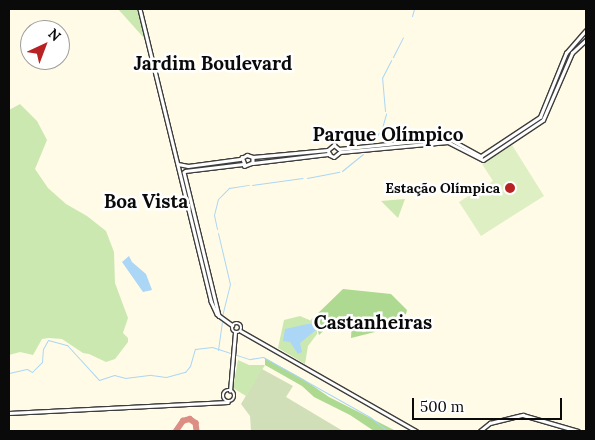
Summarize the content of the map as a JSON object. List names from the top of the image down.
{
  "districts": [
    "Jardim Boulevard",
    "Parque Olímpico",
    "Boa Vista",
    "Castanheiras"
  ],
  "places": ["Estação Olímpica"],
  "scale_bar": "500 m",
  "north": "top right"
}
